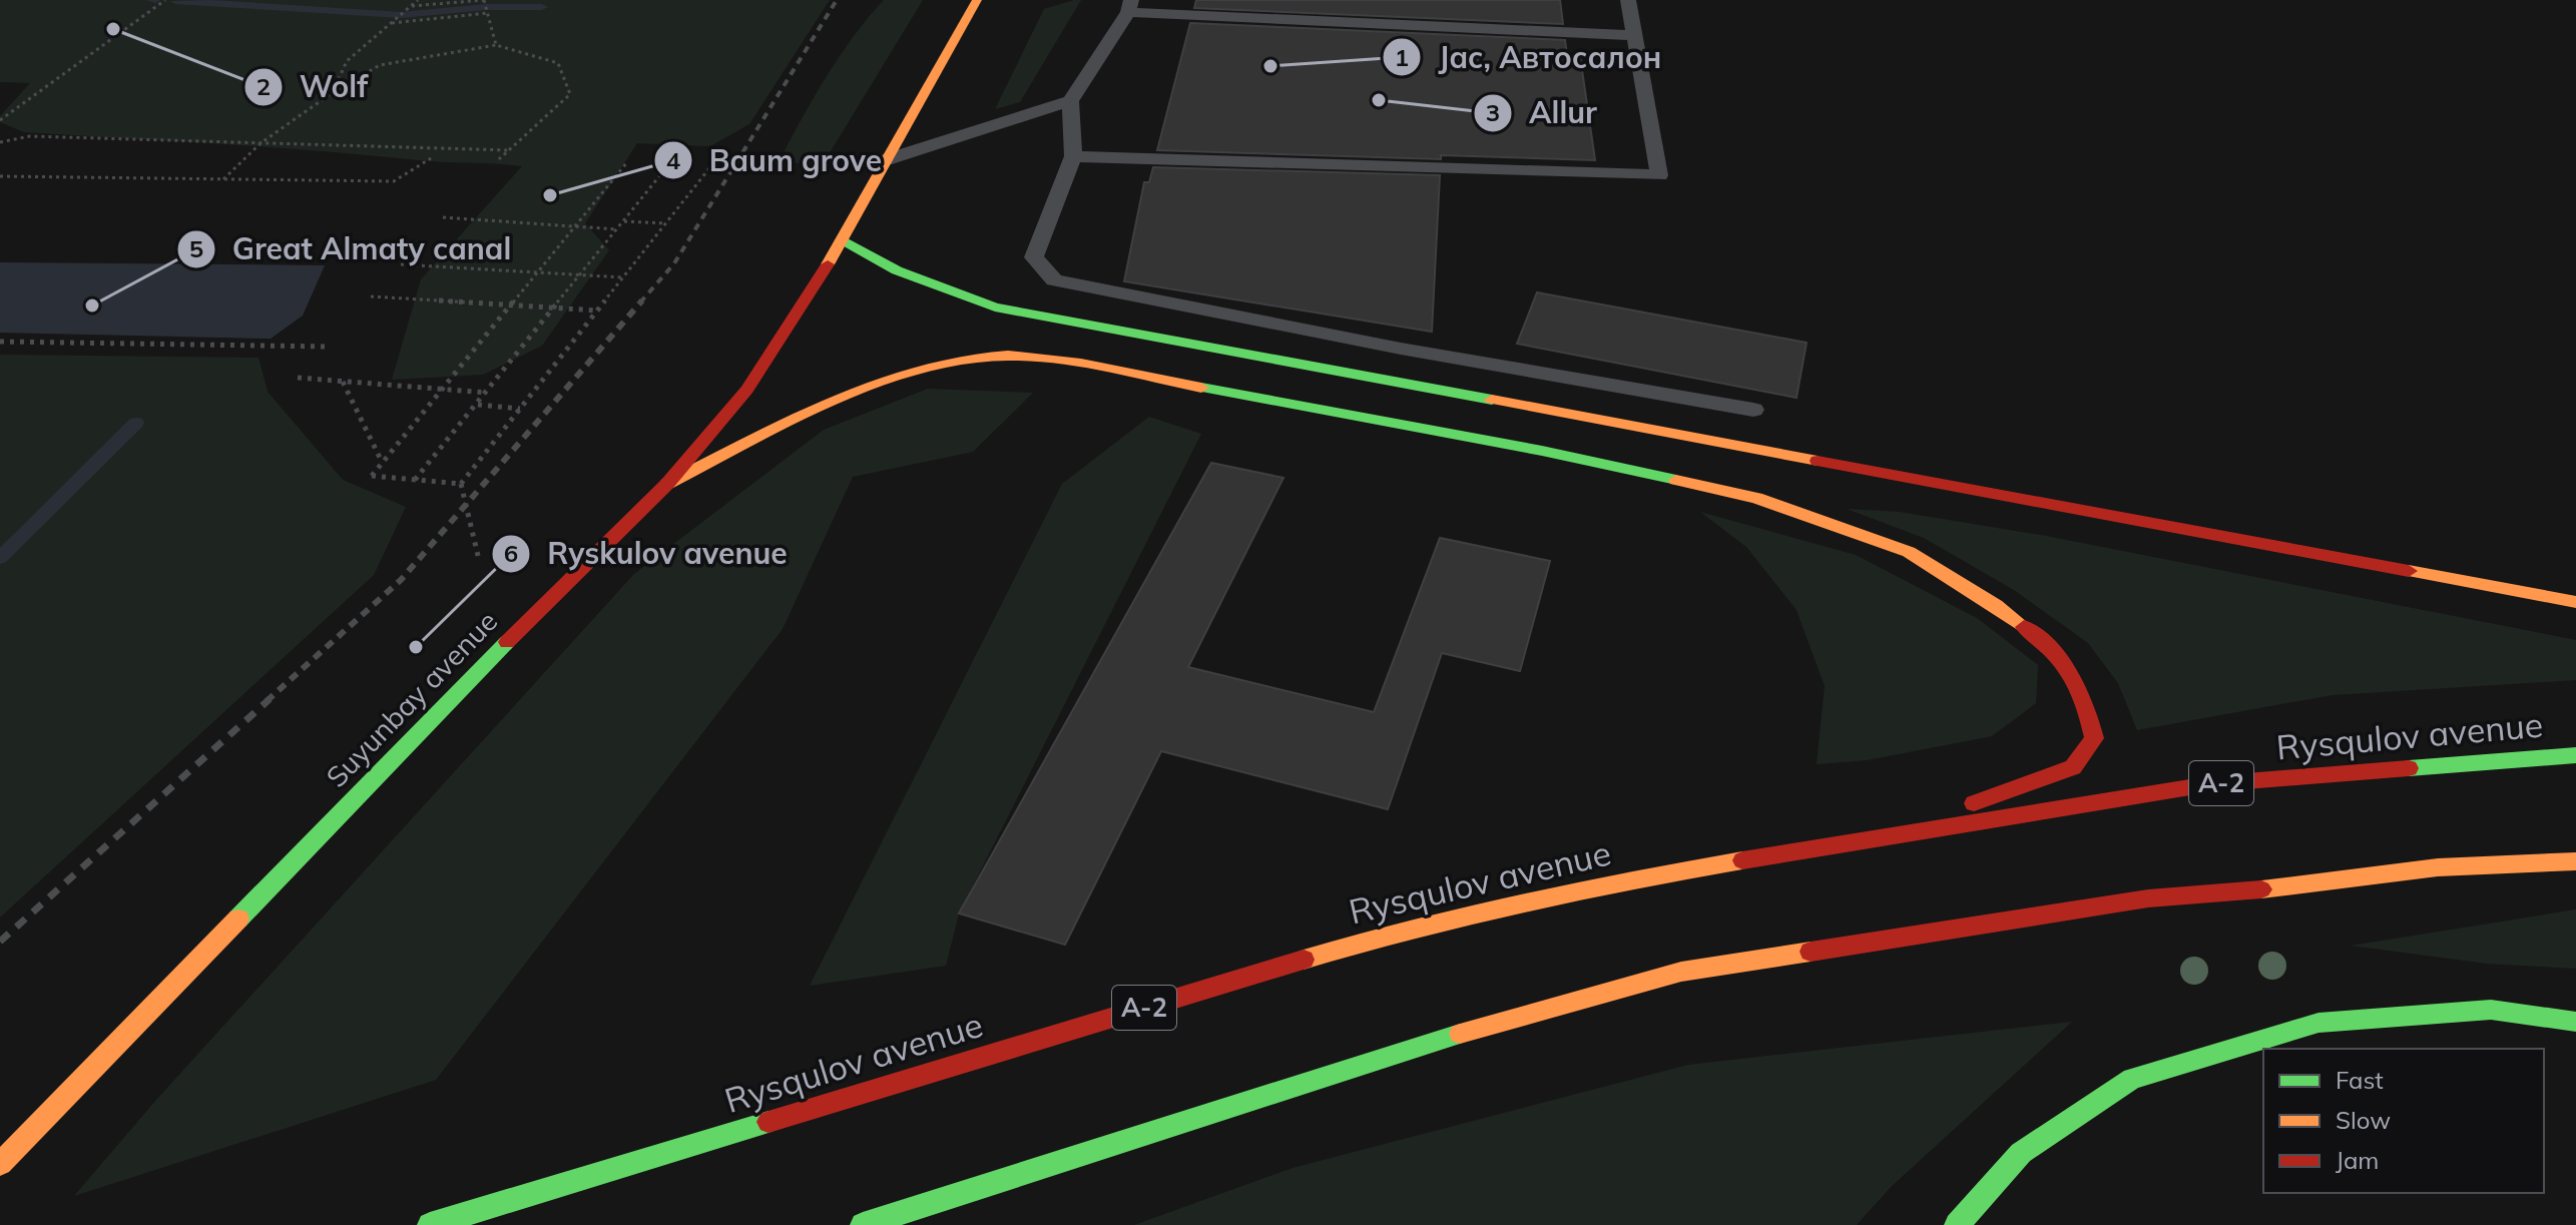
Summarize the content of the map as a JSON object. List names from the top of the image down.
{
  "streets": {
    "main road": ["Suyunbay avenue", "Rysqulov avenue", "A-2"]
  },
  "places": [
    "Wolf",
    "Jac, Автосалон",
    "Allur",
    "Baum grove",
    "Great Almaty canal",
    "Ryskulov avenue"
  ],
  "legend": ["Fast", "Slow", "Jam"]
}
